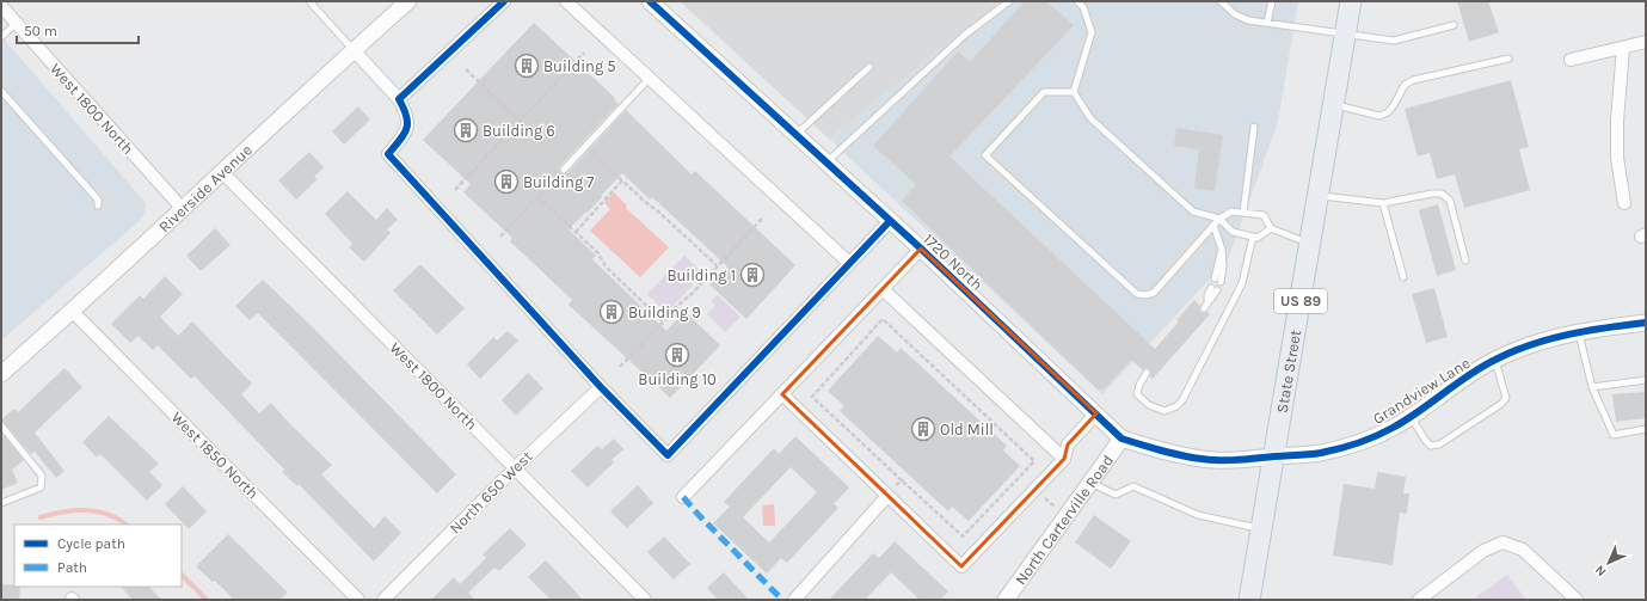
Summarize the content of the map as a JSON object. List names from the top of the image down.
{
  "streets": {
    "main road": ["US 89", "State Street"],
    "street": [
      "West 1800 North",
      "Riverside Avenue",
      "1720 North",
      "Grandview Lane",
      "West 1850 North",
      "North 650 West",
      "North Carterville Road"
    ]
  },
  "crossings": [
    ["West 1800 North", "Riverside Avenue"],
    ["West 1800 North", "North 650 West"],
    ["Riverside Avenue", "West 1850 North"],
    ["1720 North", "State Street"],
    ["1720 North", "Grandview Lane"],
    ["1720 North", "North Carterville Road"],
    ["State Street", "Grandview Lane"]
  ],
  "places": {
    "building": [
      "Building 5",
      "Building 6",
      "Building 7",
      "Building 1",
      "Building 9",
      "Building 10",
      "Old Mill"
    ]
  },
  "legend": ["Cycle path", "Path"],
  "scale_bar": "50 m",
  "north": "bottom left"
}
